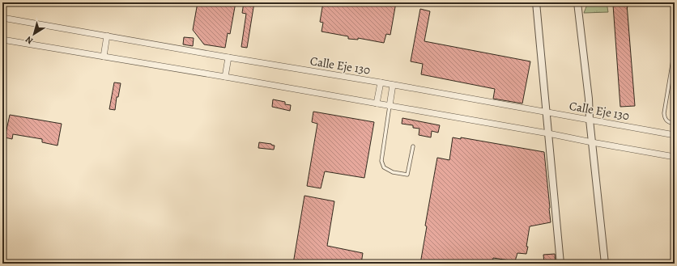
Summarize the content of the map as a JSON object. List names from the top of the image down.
{
  "streets": {
    "street": ["Calle Eje 130"]
  },
  "north": "bottom left"
}
